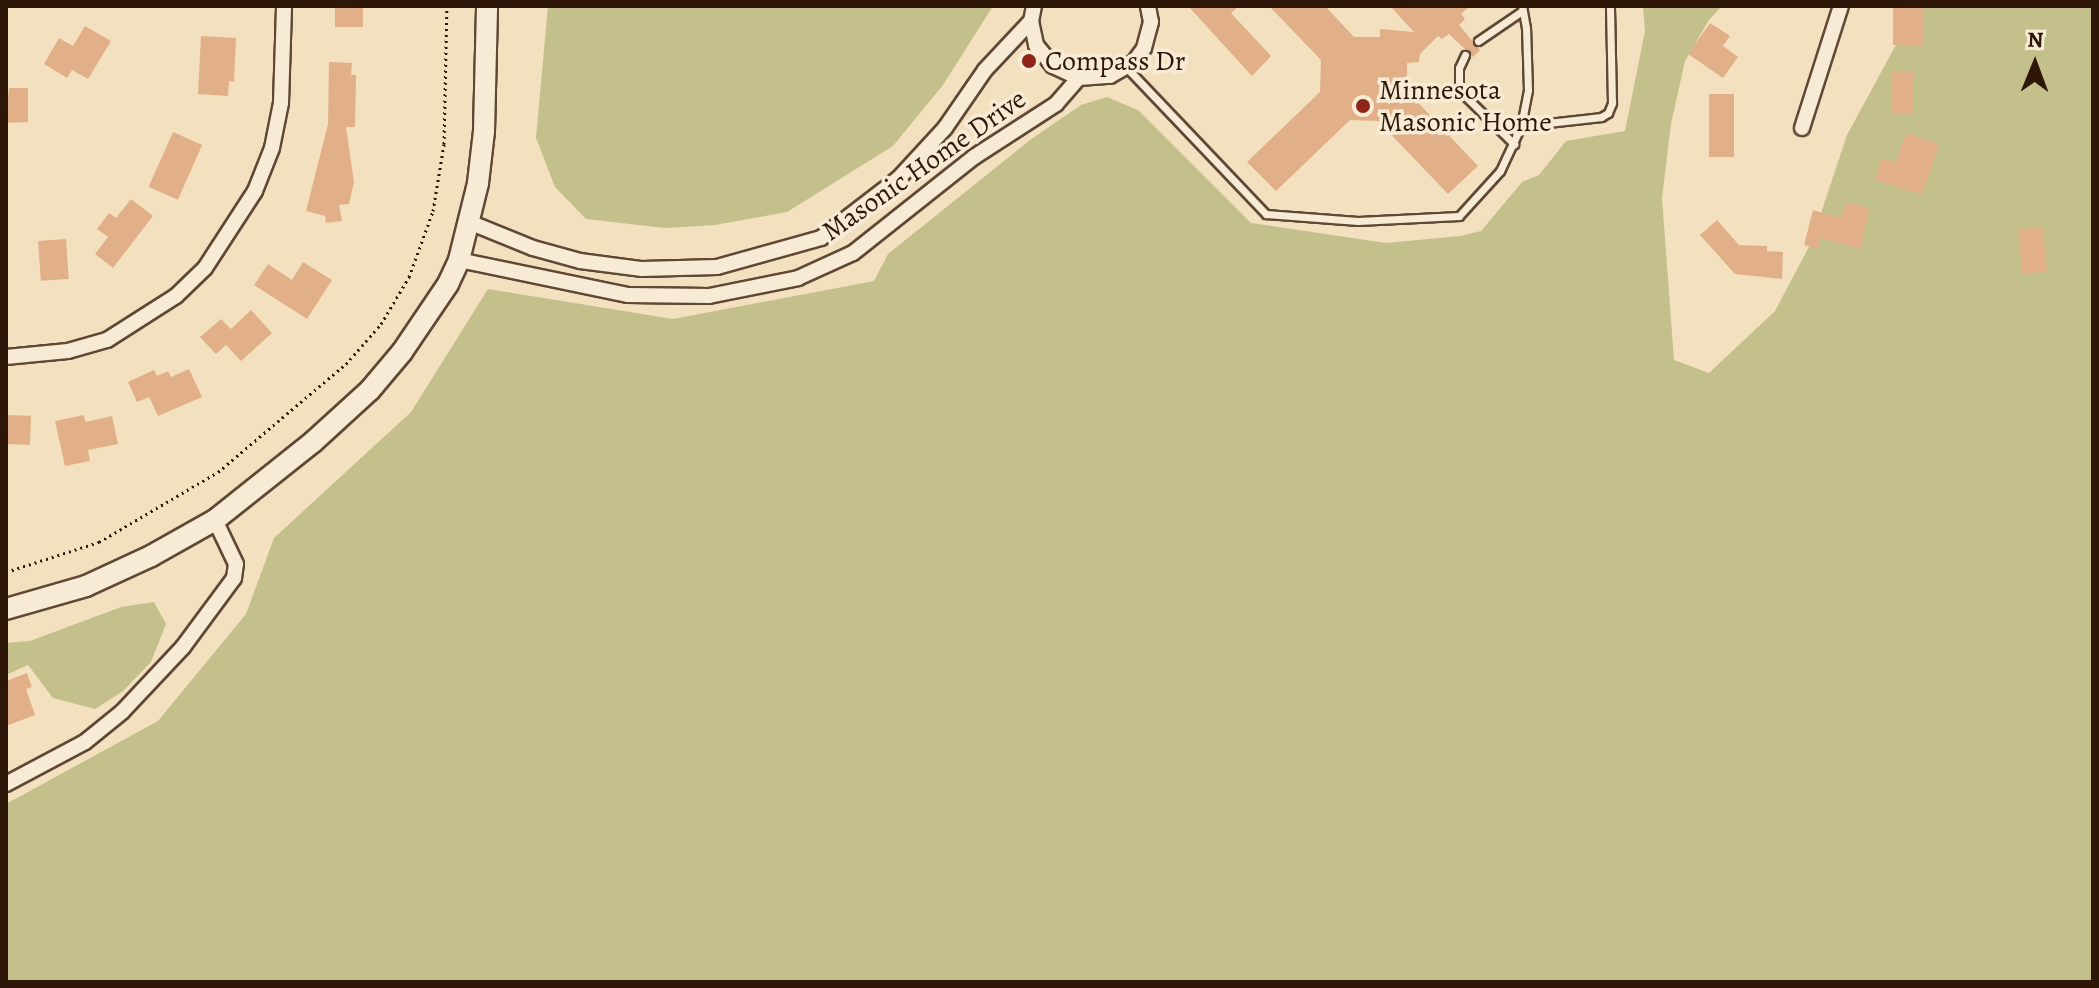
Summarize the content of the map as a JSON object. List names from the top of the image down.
{
  "streets": {
    "street": ["Masonic Home Drive"]
  },
  "places": ["Compass Dr", "Minnesota Masonic Home"],
  "north": "top"
}
